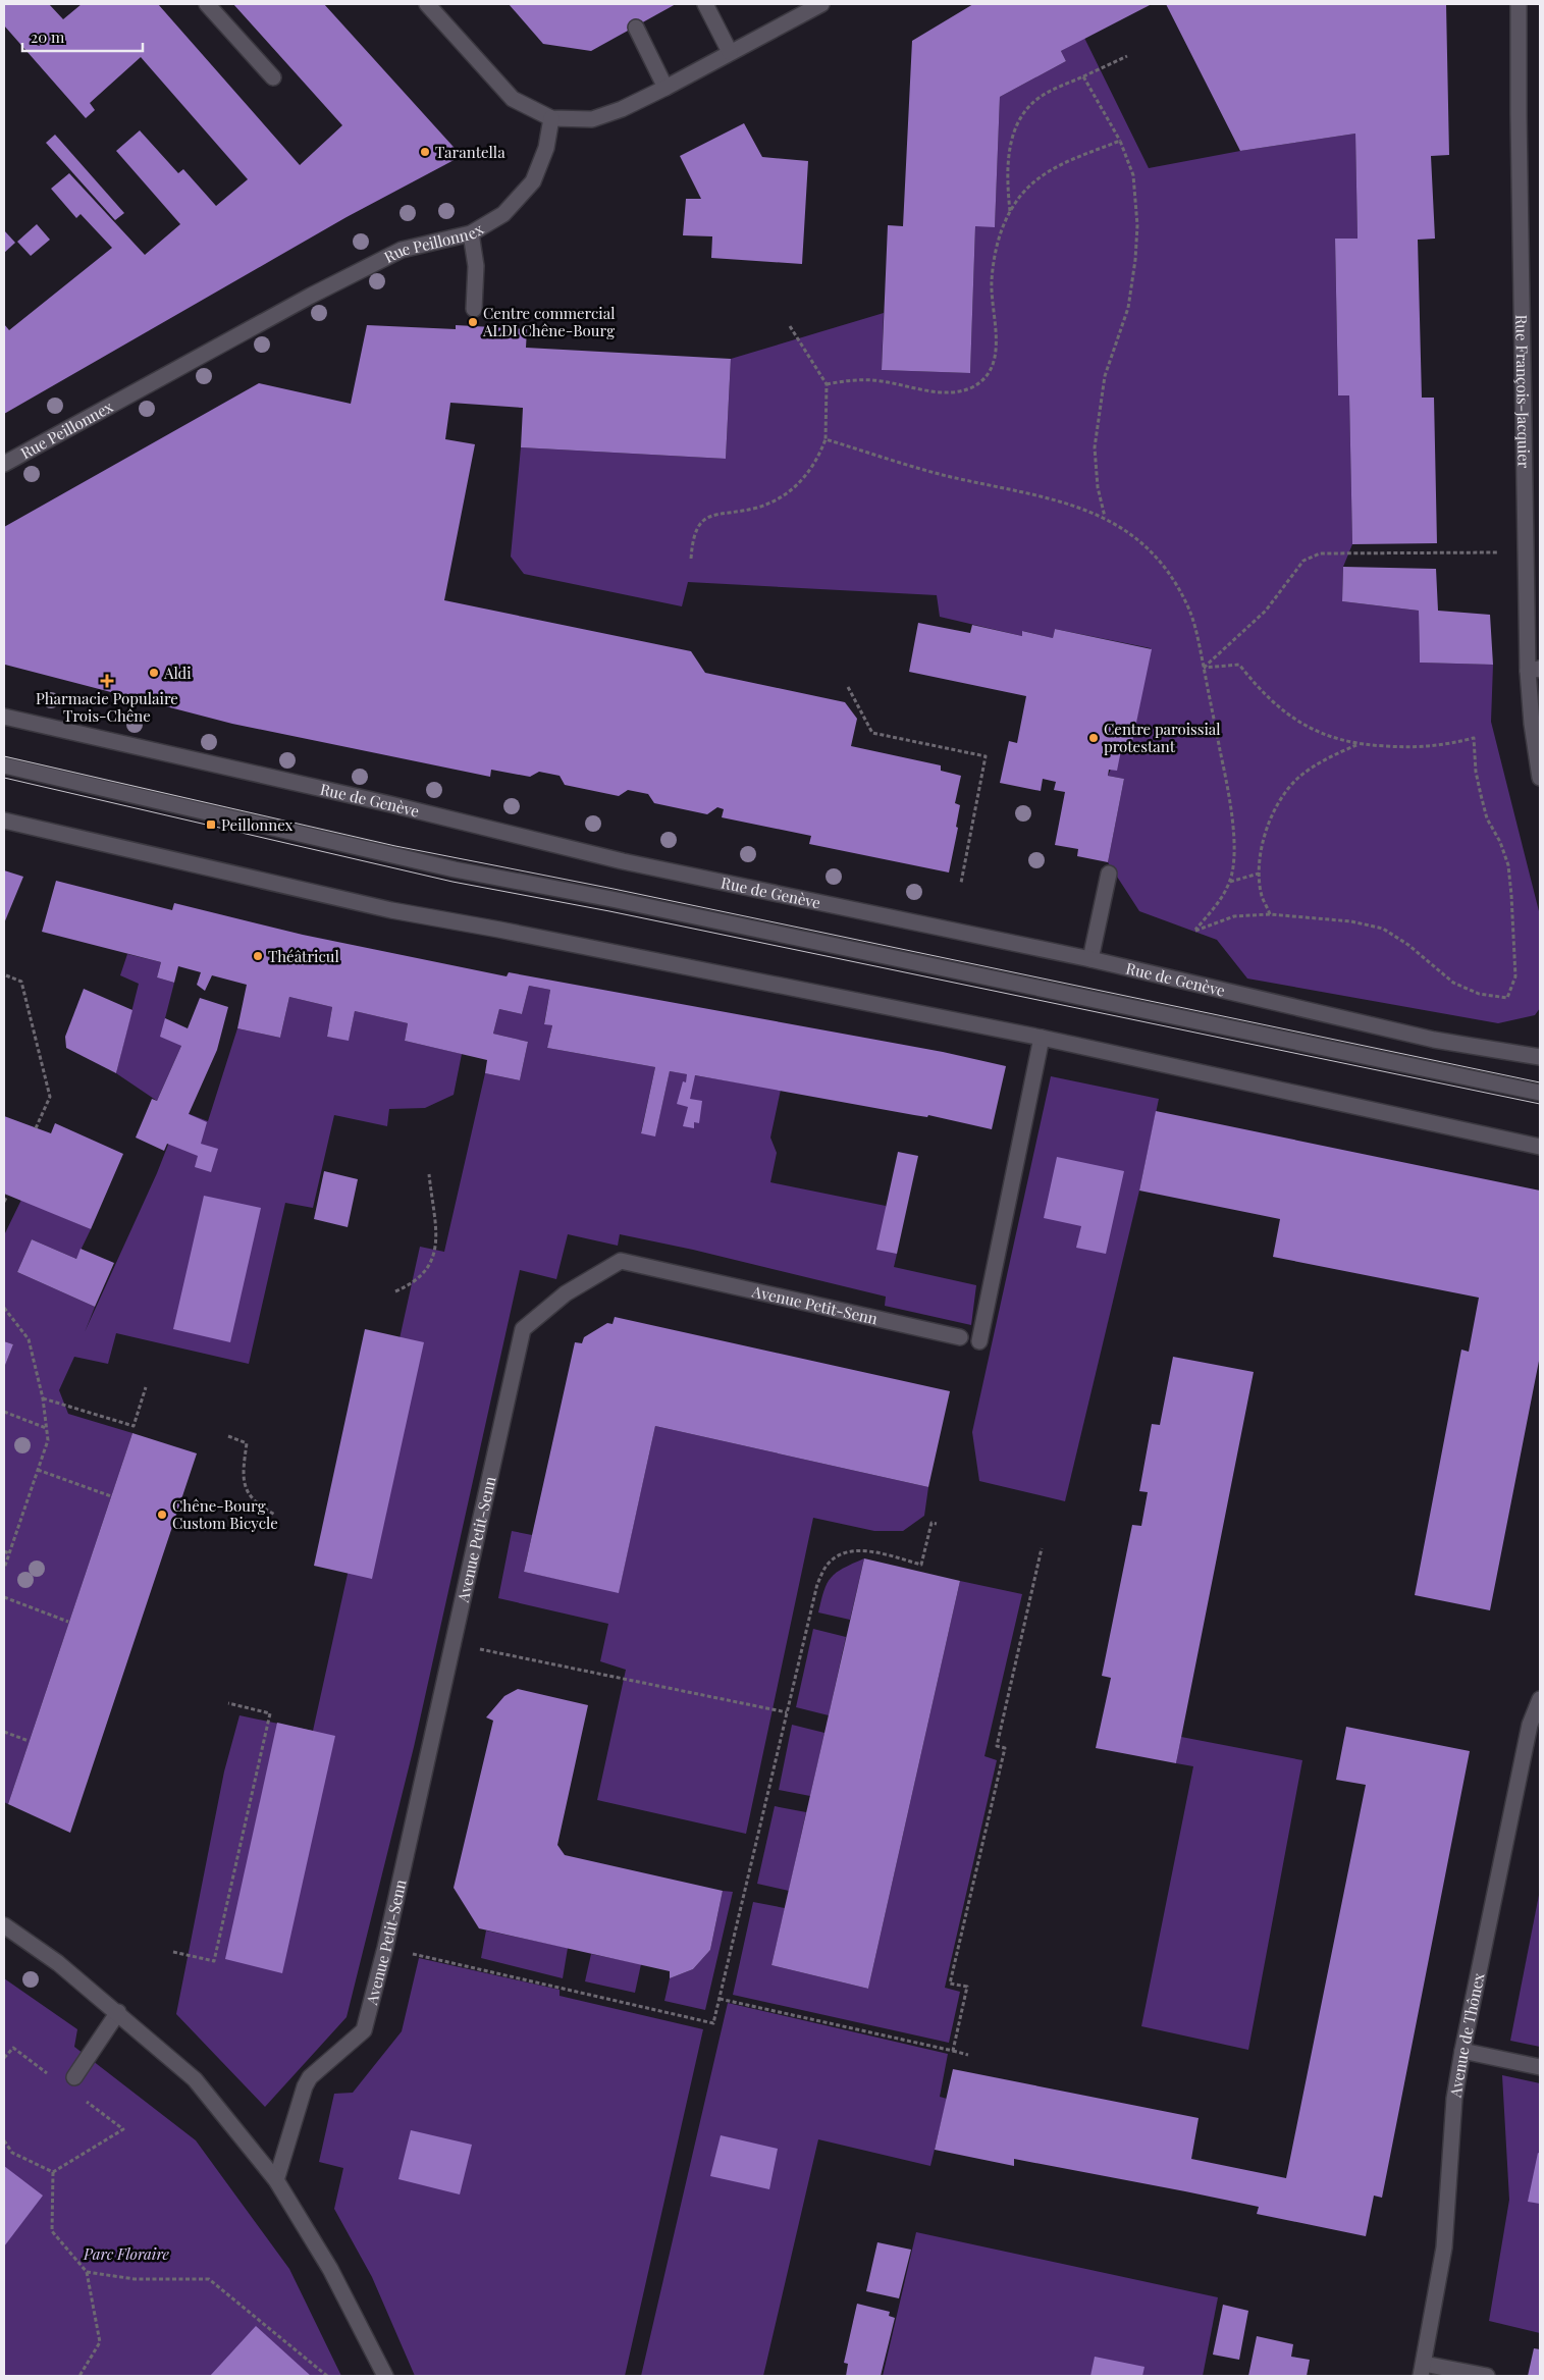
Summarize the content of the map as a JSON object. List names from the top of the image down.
{
  "streets": {
    "street": [
      "Rue Peillonnex",
      "Rue François-Jacquier",
      "Rue de Genève",
      "Avenue Petit-Senn",
      "Avenue de Thônex"
    ]
  },
  "parks": ["Parc Floraire"],
  "places": {
    "other": [
      "Tarantella",
      "Centre commercial ALDI Chêne-Bourg",
      "Aldi",
      "Centre paroissial protestant",
      "Théâtricul",
      "Chêne-Bourg Custom Bicycle"
    ],
    "health": ["Pharmacie Populaire Trois-Chêne"],
    "transit": ["Peillonnex"]
  },
  "scale_bar": "20 m"
}
